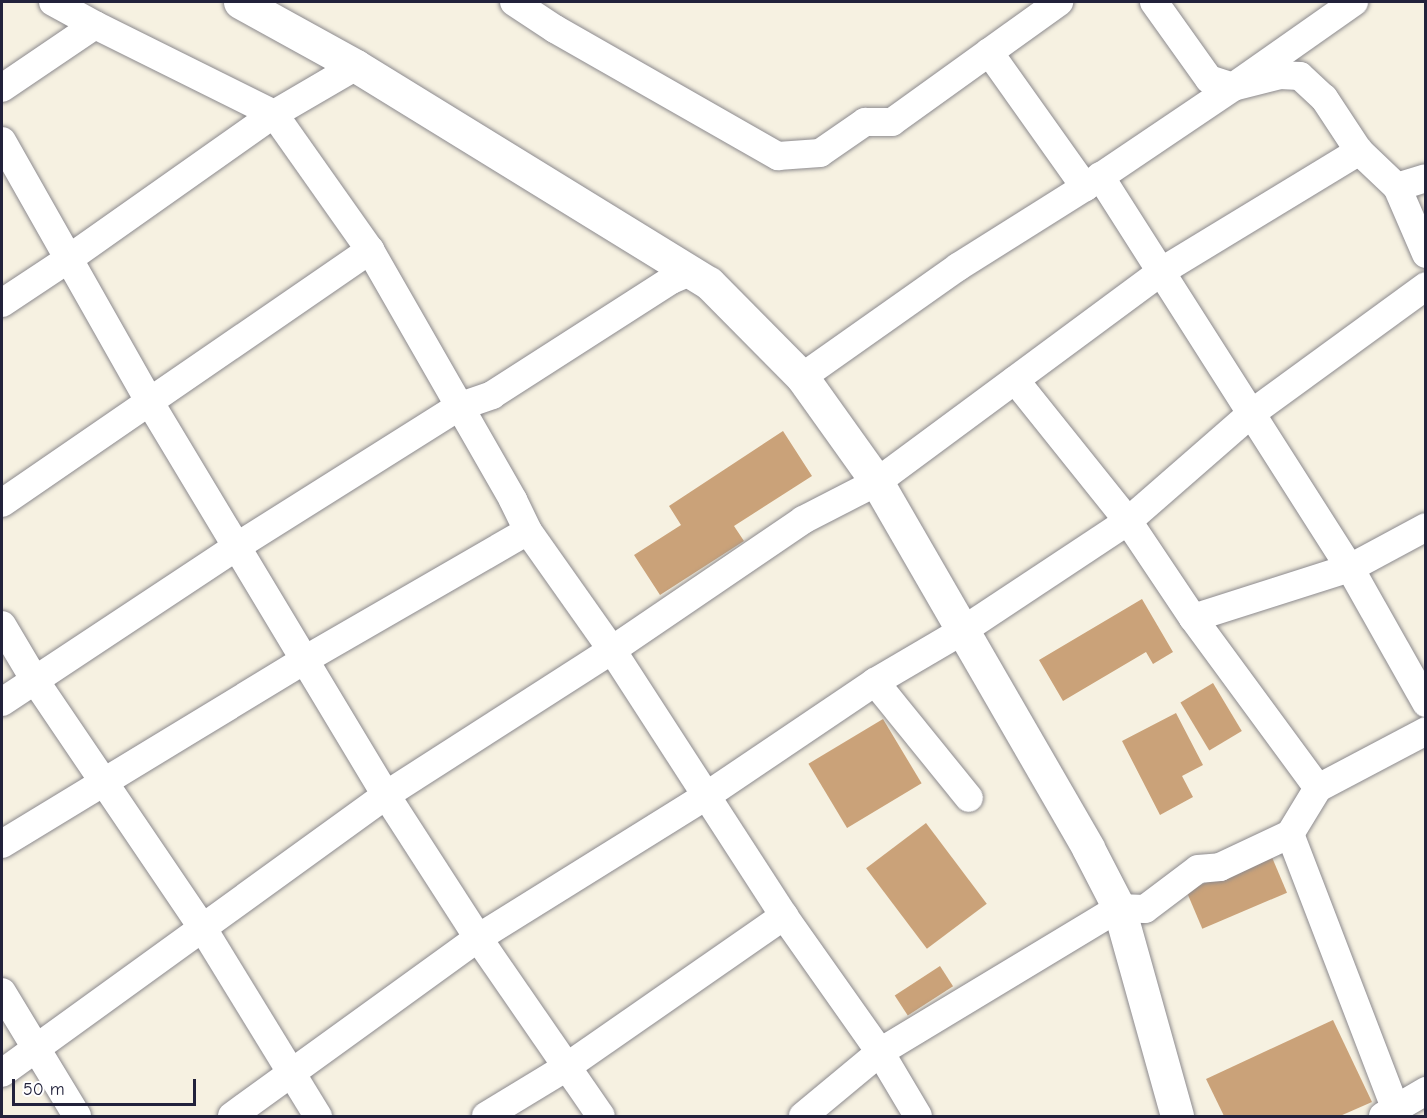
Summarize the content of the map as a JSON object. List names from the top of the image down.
{
  "scale_bar": "50 m"
}
